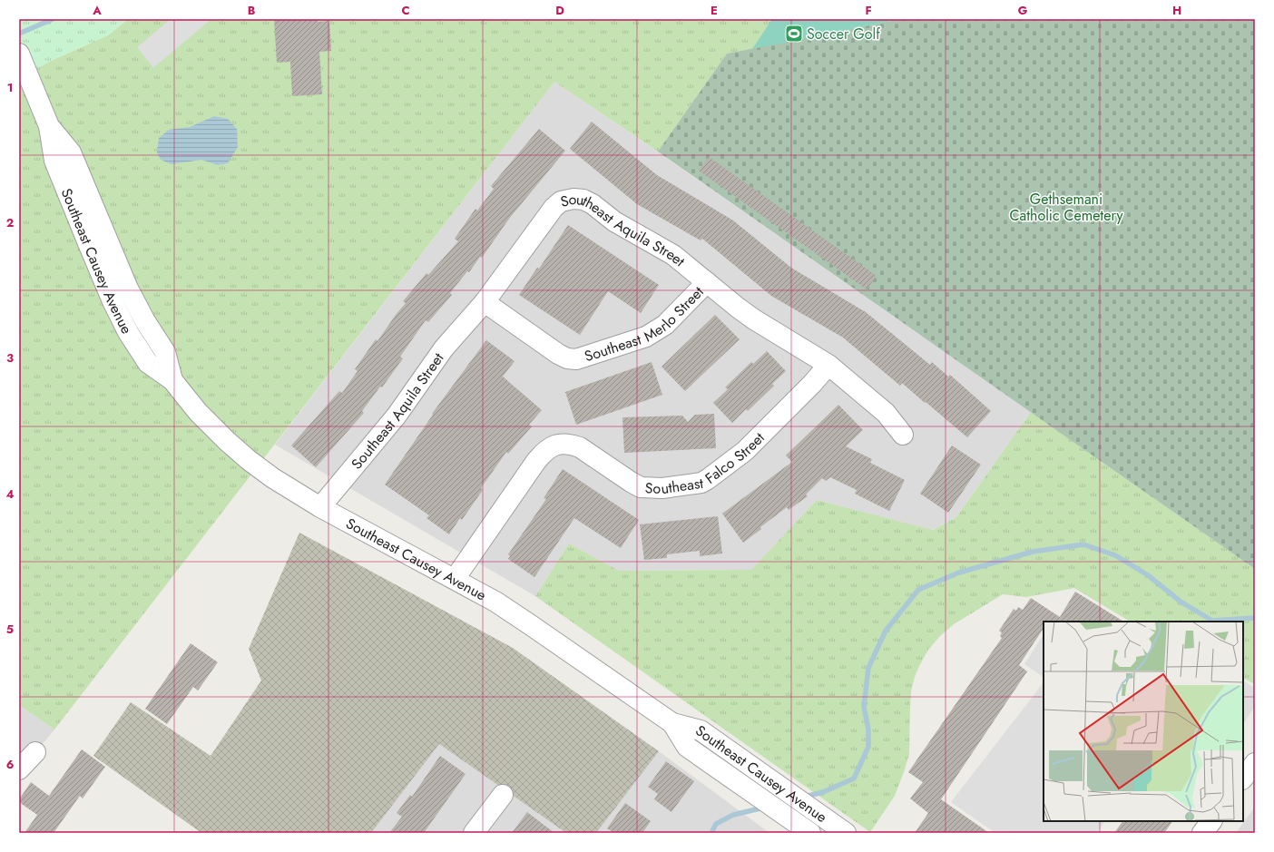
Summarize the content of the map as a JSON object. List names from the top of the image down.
{
  "streets": {
    "street": [
      "Southeast Aquila Street",
      "Southeast Causey Avenue",
      "Southeast Merlo Street",
      "Southeast Falco Street"
    ]
  },
  "crossings": [
    ["Southeast Aquila Street", "Southeast Causey Avenue"],
    ["Southeast Aquila Street", "Southeast Merlo Street"],
    ["Southeast Aquila Street", "Southeast Falco Street"],
    ["Southeast Causey Avenue", "Southeast Falco Street"]
  ],
  "parks": ["Gethsemani Catholic Cemetery"],
  "places": {
    "sports": ["Soccer Golf"]
  },
  "grid": {
    "columns": [
      "A",
      "B",
      "C",
      "D",
      "E",
      "F",
      "G",
      "H"
    ],
    "rows": [
      "1",
      "2",
      "3",
      "4",
      "5",
      "6"
    ]
  }
}
